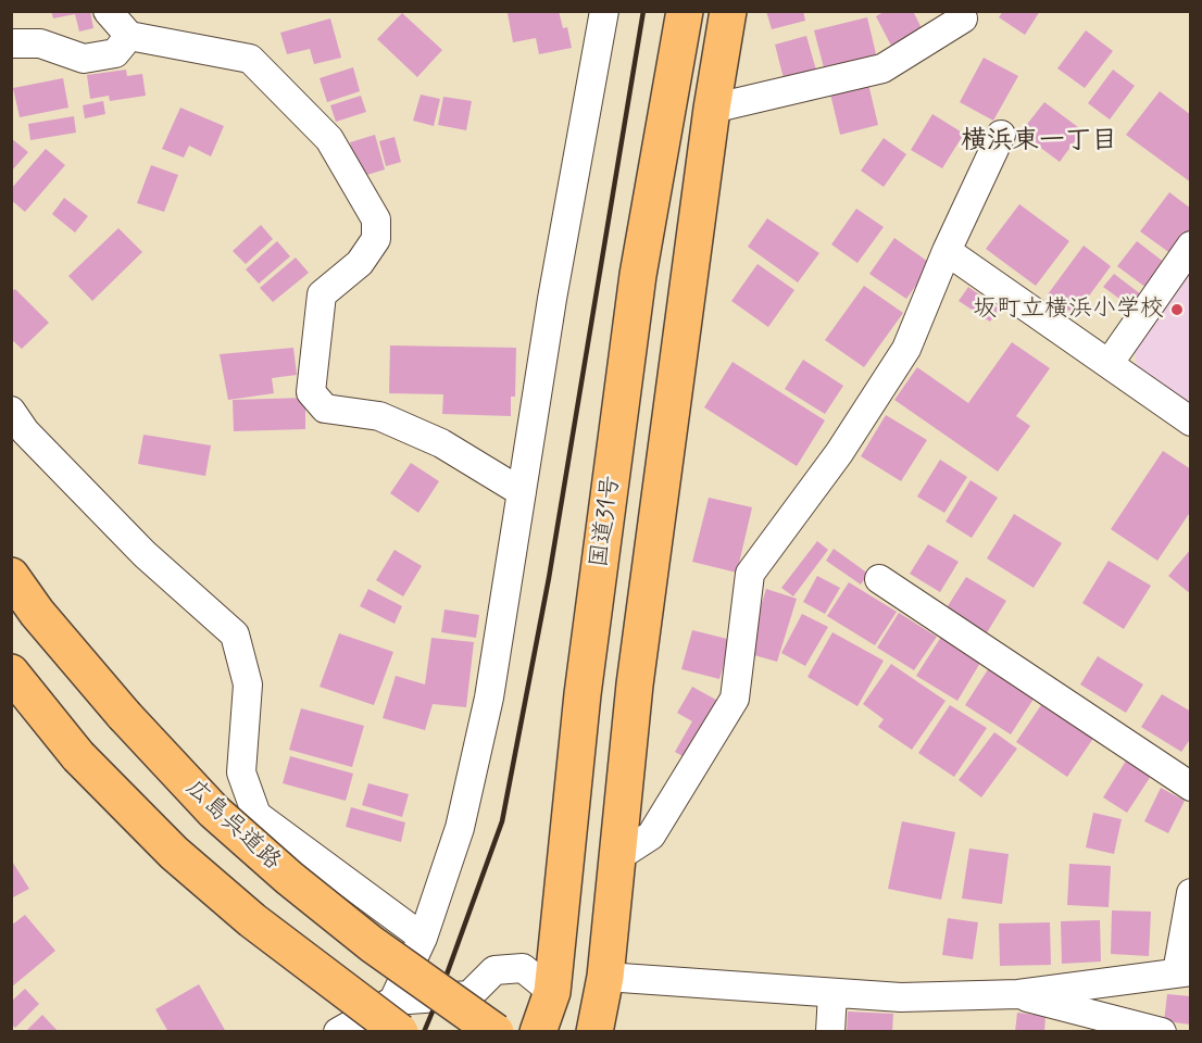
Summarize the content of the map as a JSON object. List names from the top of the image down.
{
  "streets": {
    "highway": ["国道31号", "広島呉道路"]
  },
  "districts": ["横浜東一丁目"],
  "places": ["坂町立横浜小学校"]
}
